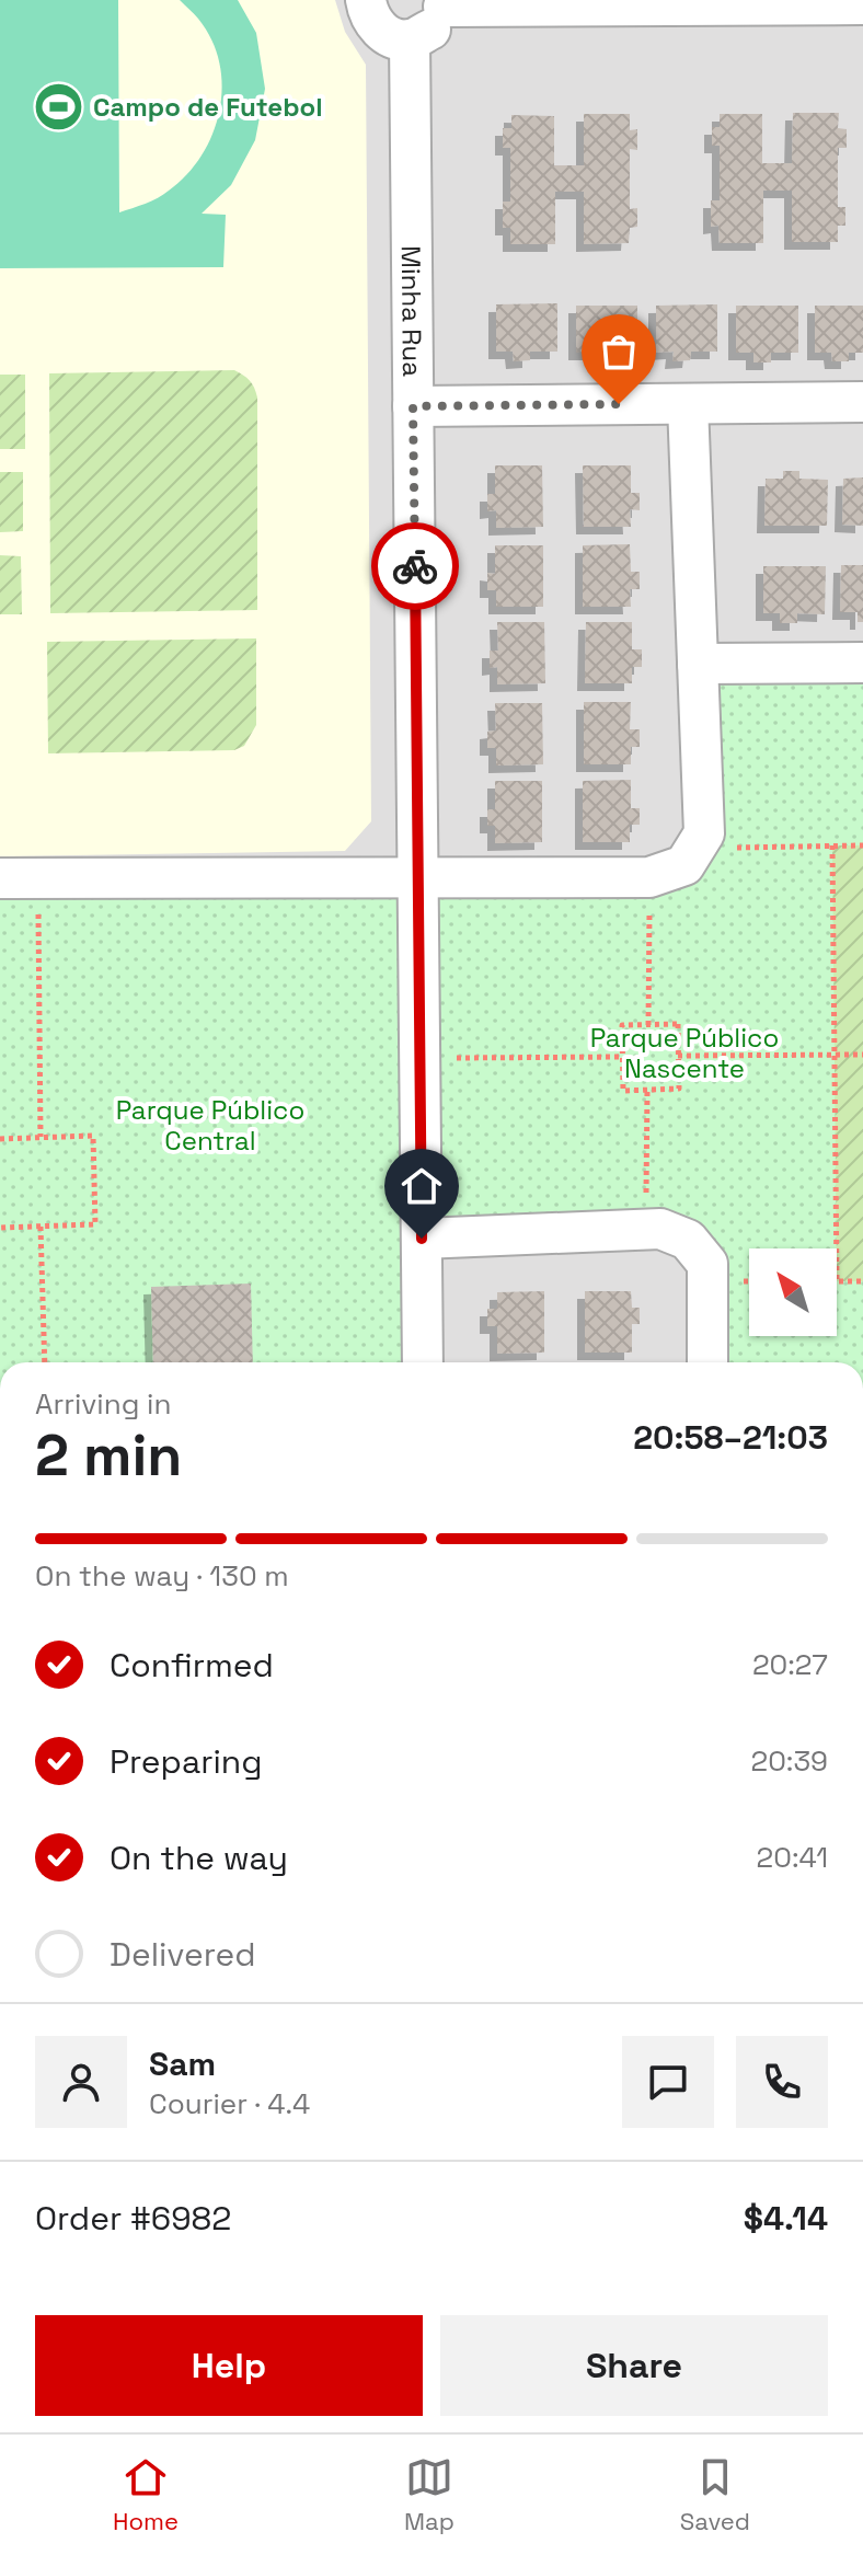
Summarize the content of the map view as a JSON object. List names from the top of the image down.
{
  "streets": {
    "street": ["Minha Rua"]
  },
  "parks": ["Parque Público Nascente", "Parque Público Central"],
  "places": {
    "sports": ["Campo de Futebol"]
  },
  "north": "top left",
  "page": {
    "heading": ["2 min", "Arriving in", "20:58–21:03"],
    "panel": [
      "Sam",
      "Courier · 4.4",
      "Order #6982",
      "$4.14"
    ],
    "bar": "On the way · 130 m",
    "list": [
      ["Confirmed", "20:27"],
      ["Preparing", "20:39"],
      ["On the way", "20:41"],
      "Delivered"
    ],
    "buttons": ["Help", "Share"],
    "tabs": ["Home", "Map", "Saved"]
  }
}
